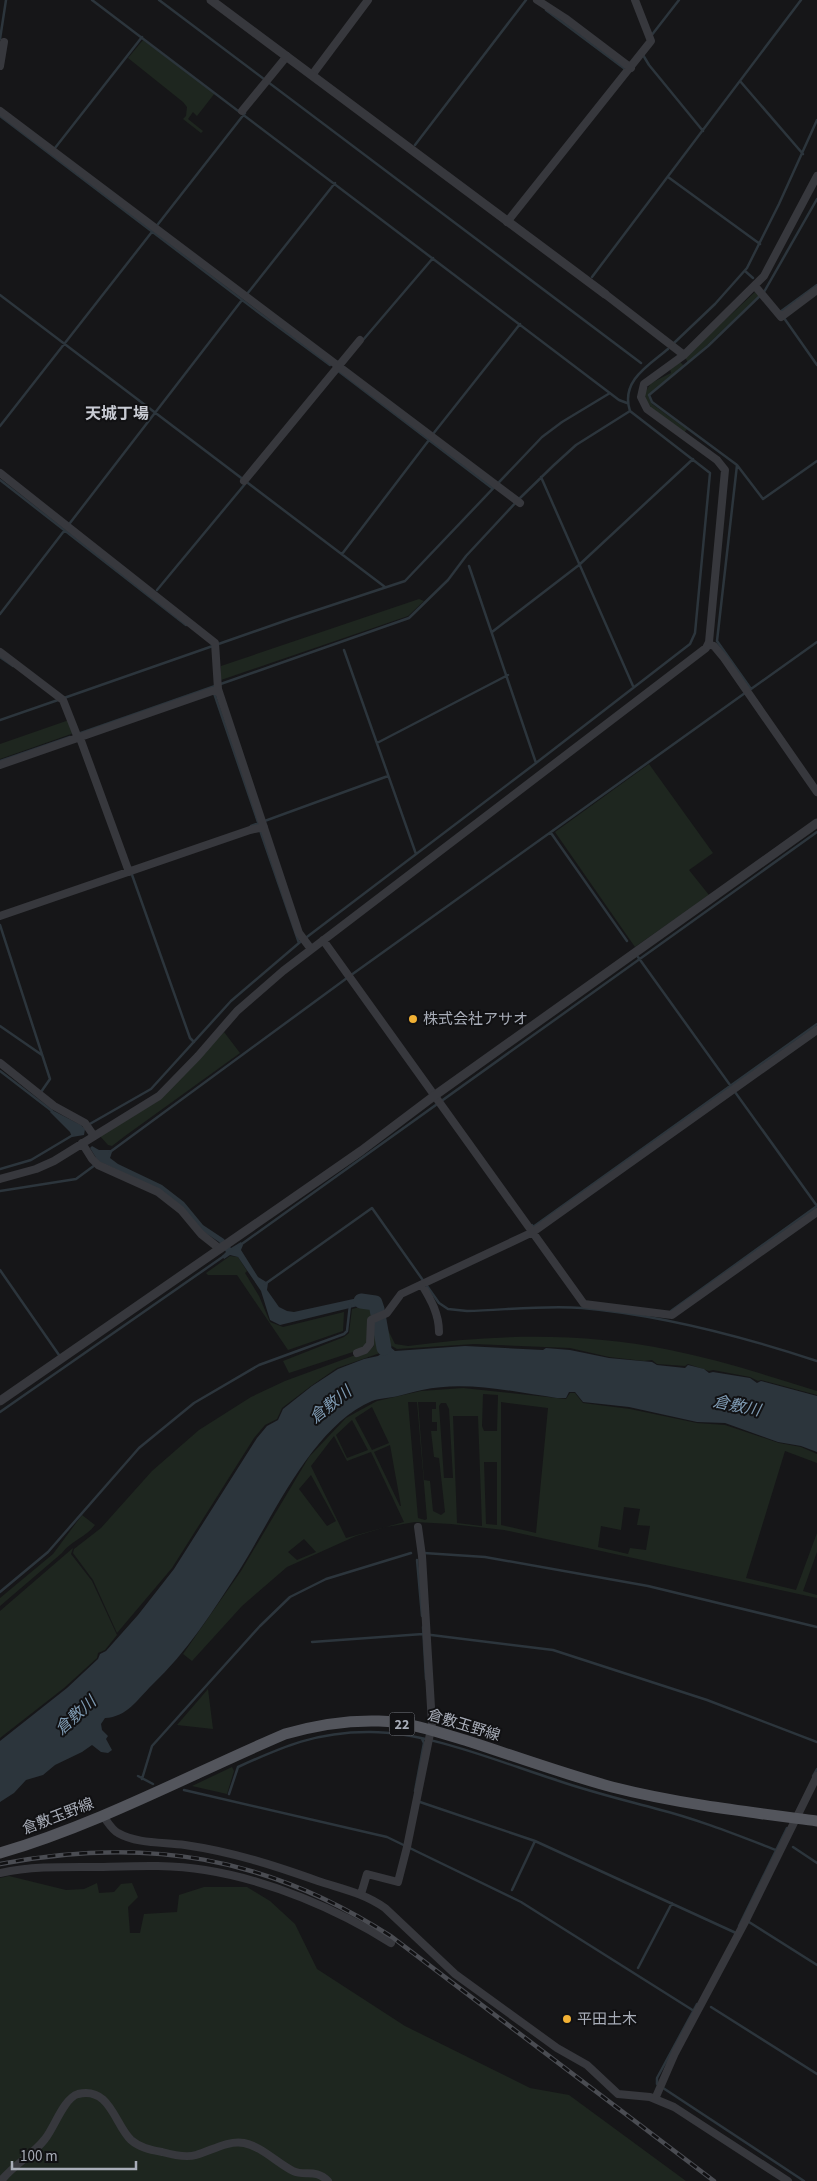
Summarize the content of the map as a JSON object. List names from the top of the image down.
{
  "streets": {
    "main road": ["22", "倉敷玉野線"]
  },
  "districts": ["天城丁場"],
  "water": ["倉敷川"],
  "places": ["株式会社アサオ", "平田土木"],
  "scale_bar": "100 m"
}
